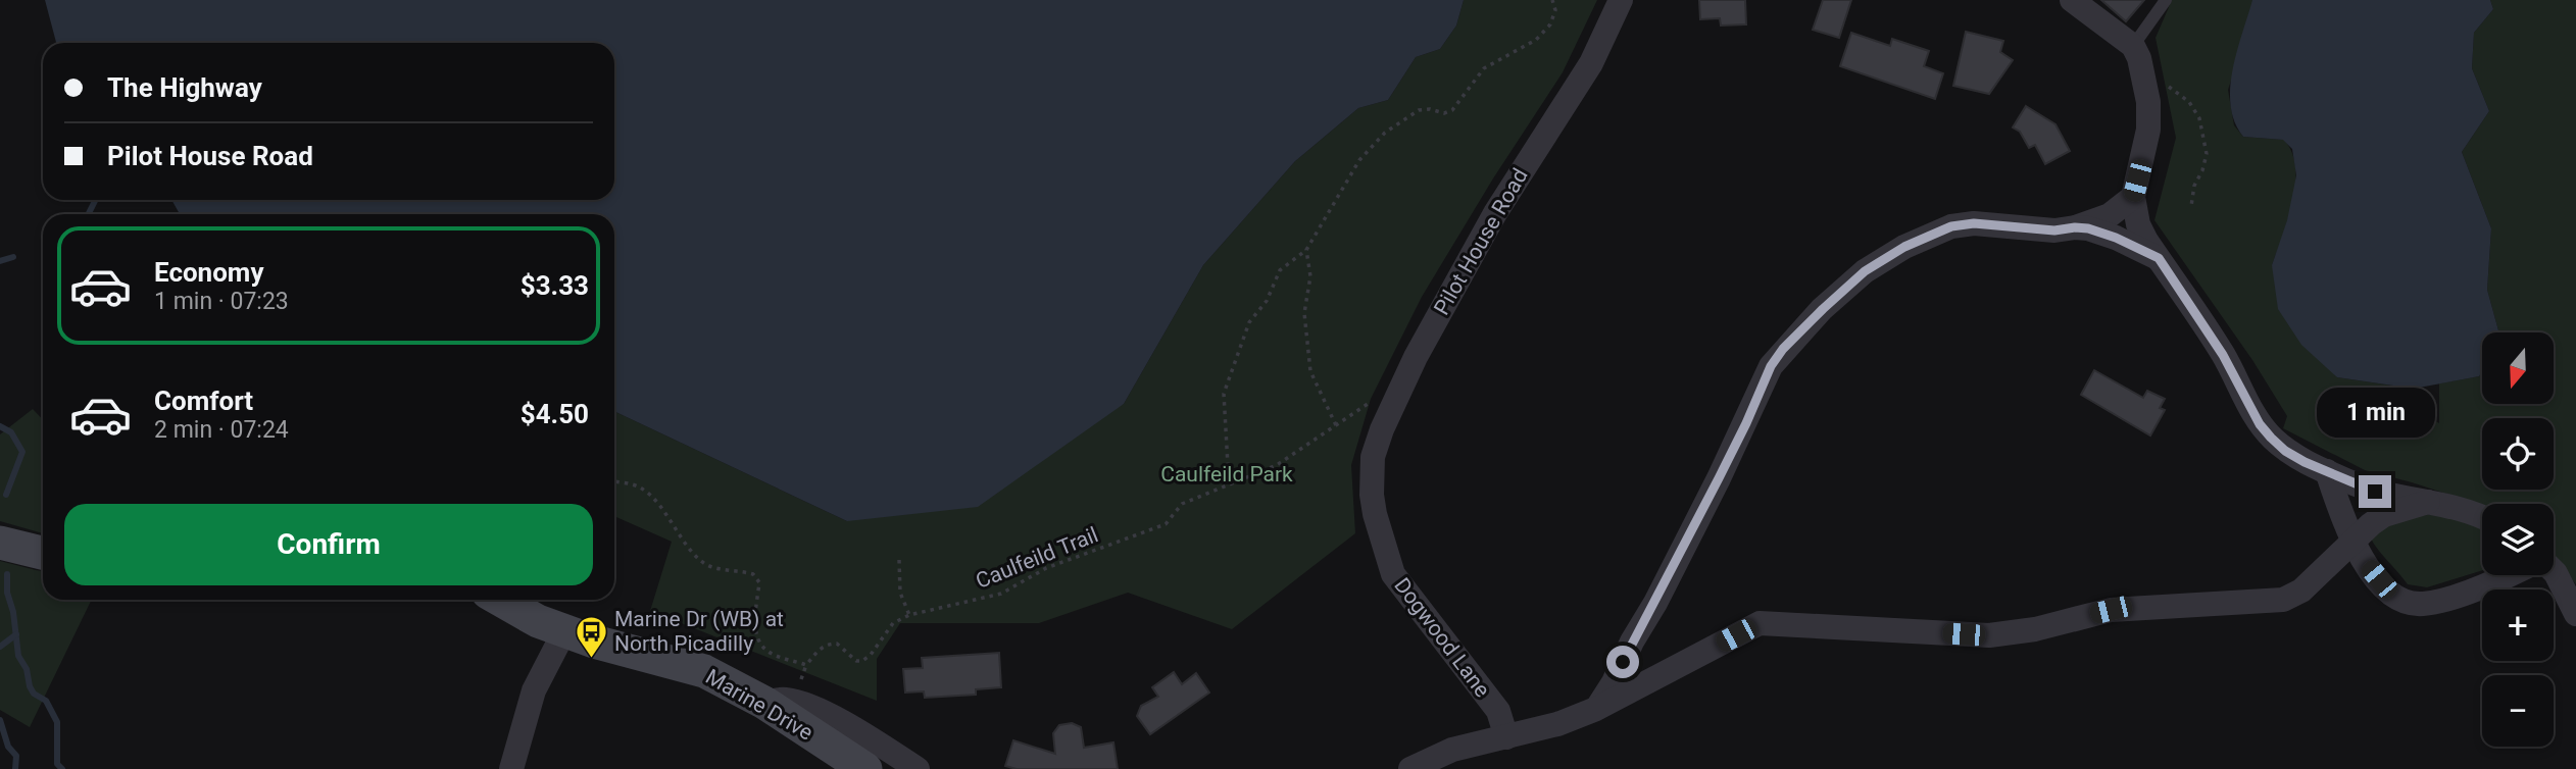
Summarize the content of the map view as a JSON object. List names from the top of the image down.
{
  "streets": {
    "main road": ["Marine Drive"],
    "street": ["Pilot House Road", "Dogwood Lane"],
    "path": ["Caulfeild Trail"]
  },
  "crossings": [
    ["Pilot House Road", "Dogwood Lane"]
  ],
  "parks": ["Caulfeild Park"],
  "places": {
    "bus stop": ["Marine Dr (WB) at North Picadilly"]
  },
  "north": "bottom",
  "page": {
    "banner": ["The Highway", "Pilot House Road"],
    "list": [
      {
        "name": "Economy",
        "note": "1 min · 07:23",
        "value": "$3.33"
      },
      {
        "name": "Comfort",
        "note": "2 min · 07:24",
        "value": "$4.50"
      }
    ],
    "map_buttons": ["+", "−"],
    "bubble": "1 min",
    "buttons": "Confirm"
  }
}
